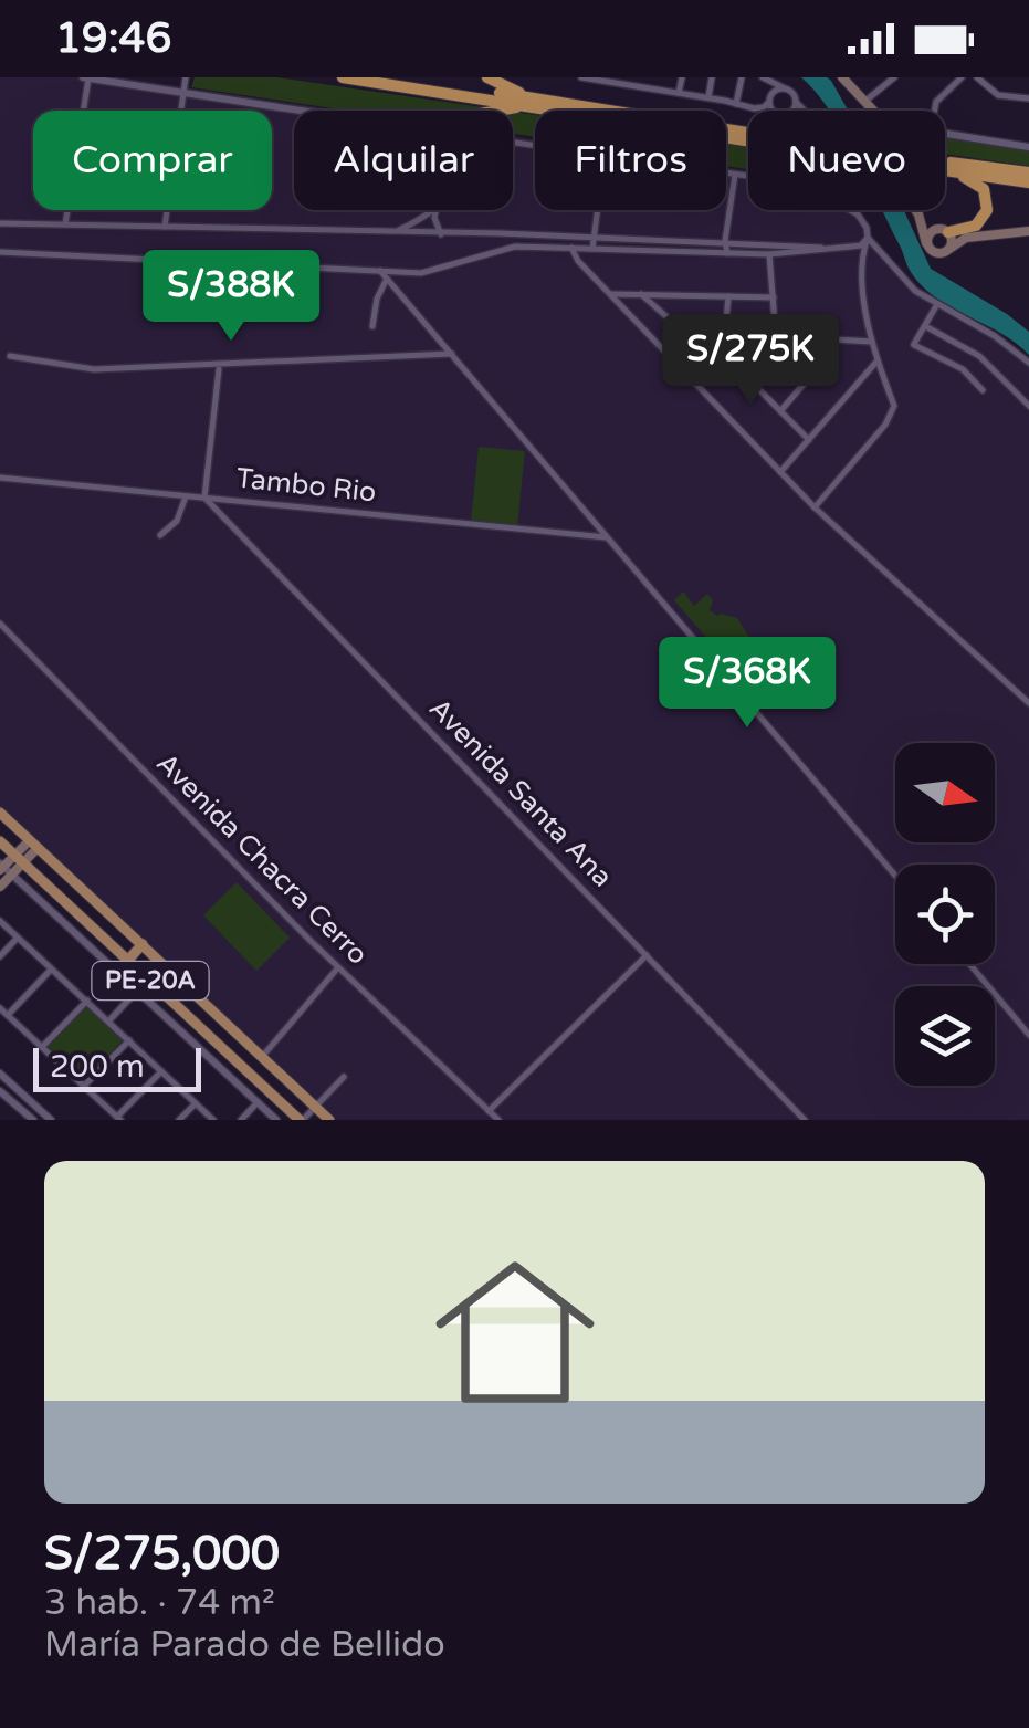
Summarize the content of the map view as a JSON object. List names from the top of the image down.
{
  "streets": {
    "main road": ["PE-20A"],
    "street": ["Tambo Rio", "Avenida Santa Ana", "Avenida Chacra Cerro"]
  },
  "crossings": [
    ["Tambo Rio", "Avenida Santa Ana"]
  ],
  "scale_bar": "200 m",
  "north": "right",
  "page": {
    "status": "19:46",
    "chip": [
      "Comprar",
      "Alquilar",
      "Filtros",
      "Nuevo"
    ],
    "price": ["S/388K", "S/275K", "S/368K"],
    "scale": "200 m",
    "list": [
      {
        "name": "S/275,000",
        "note": "3 hab. · 74 m² · María Parado de Bellido"
      }
    ]
  }
}
